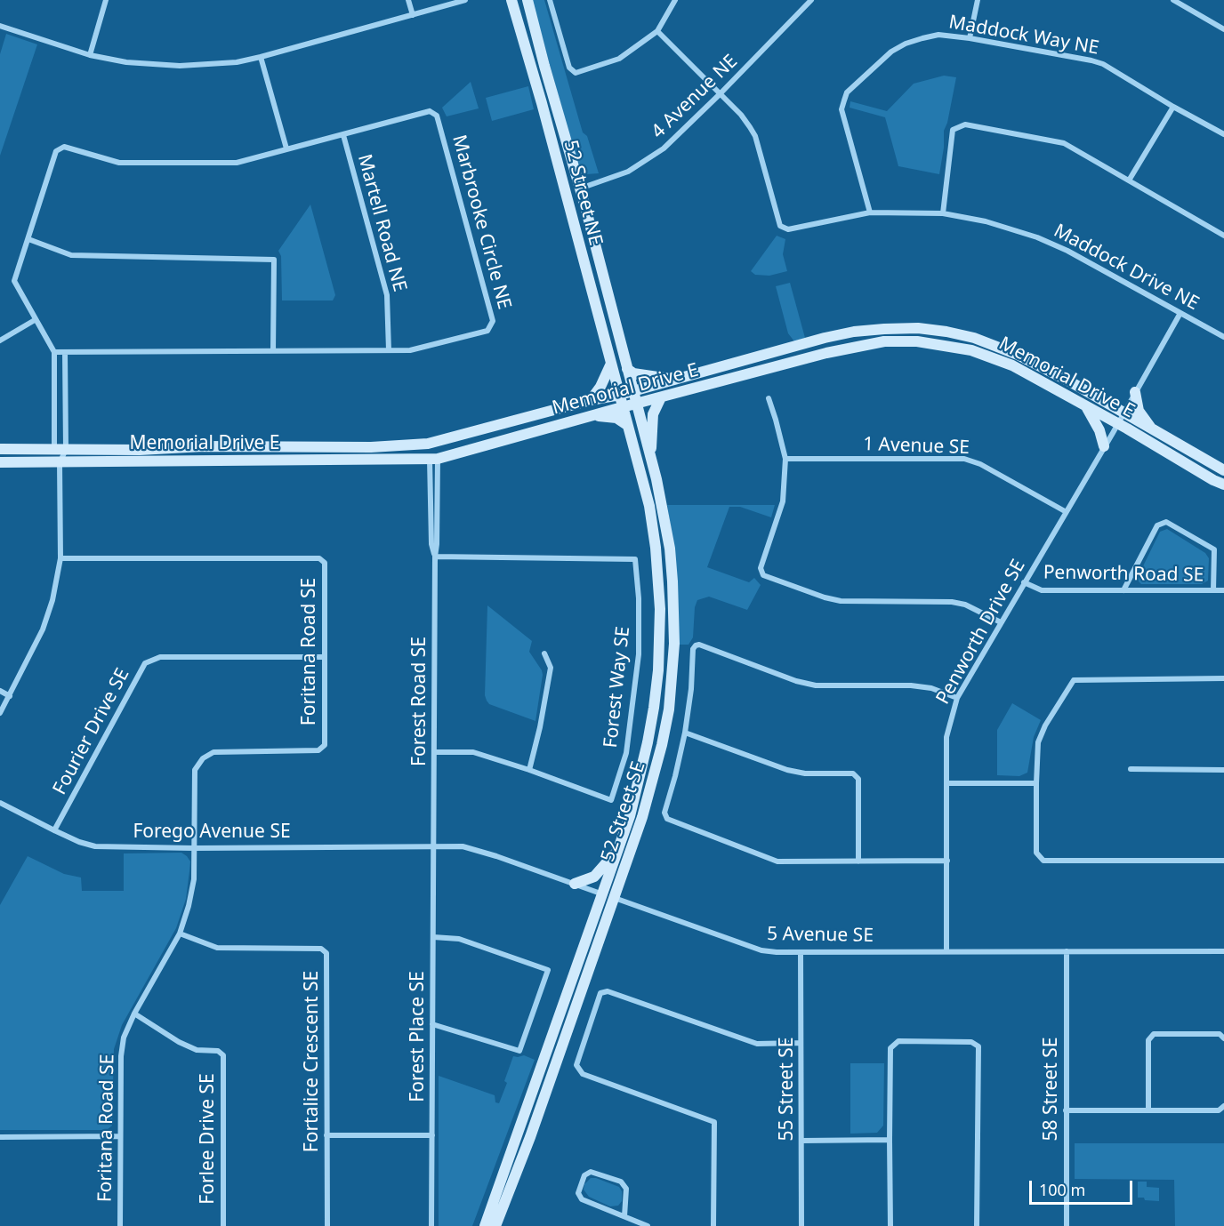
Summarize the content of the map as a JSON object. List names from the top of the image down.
{
  "streets": {
    "main road": ["52 Street NE", "Memorial Drive E", "52 Street SE"],
    "street": [
      "Maddock Way NE",
      "4 Avenue NE",
      "Marbrooke Circle NE",
      "Martell Road NE",
      "Maddock Drive NE",
      "1 Avenue SE",
      "Penworth Road SE",
      "Penworth Drive SE",
      "Foritana Road SE",
      "Forest Way SE",
      "Forest Road SE",
      "Fourier Drive SE",
      "Forego Avenue SE",
      "5 Avenue SE",
      "Forest Place SE",
      "Fortalice Crescent SE",
      "55 Street SE",
      "58 Street SE",
      "Forlee Drive SE"
    ]
  },
  "crossings": [
    ["Maddock Way NE", "Maddock Drive NE"],
    ["4 Avenue NE", "52 Street NE"],
    ["4 Avenue NE", "Maddock Drive NE"],
    ["52 Street NE", "Memorial Drive E"],
    ["52 Street NE", "52 Street SE"],
    ["Marbrooke Circle NE", "Martell Road NE"],
    ["Maddock Drive NE", "Penworth Drive SE"],
    ["Memorial Drive E", "Penworth Drive SE"],
    ["Memorial Drive E", "Forest Road SE"],
    ["Memorial Drive E", "52 Street SE"],
    ["1 Avenue SE", "Penworth Drive SE"],
    ["Penworth Road SE", "Penworth Drive SE"],
    ["Penworth Drive SE", "5 Avenue SE"],
    ["Foritana Road SE", "Fourier Drive SE"],
    ["Foritana Road SE", "Forego Avenue SE"],
    ["Foritana Road SE", "Fortalice Crescent SE"],
    ["Foritana Road SE", "Forlee Drive SE"],
    ["Forest Way SE", "Forest Road SE"],
    ["Forest Road SE", "Forego Avenue SE"],
    ["Forest Road SE", "5 Avenue SE"],
    ["Forest Road SE", "Forest Place SE"],
    ["Fourier Drive SE", "Forego Avenue SE"],
    ["52 Street SE", "5 Avenue SE"],
    ["Forego Avenue SE", "5 Avenue SE"],
    ["Forego Avenue SE", "Forest Place SE"],
    ["5 Avenue SE", "Forest Place SE"],
    ["5 Avenue SE", "55 Street SE"],
    ["5 Avenue SE", "58 Street SE"]
  ],
  "scale_bar": "100 m"
}
